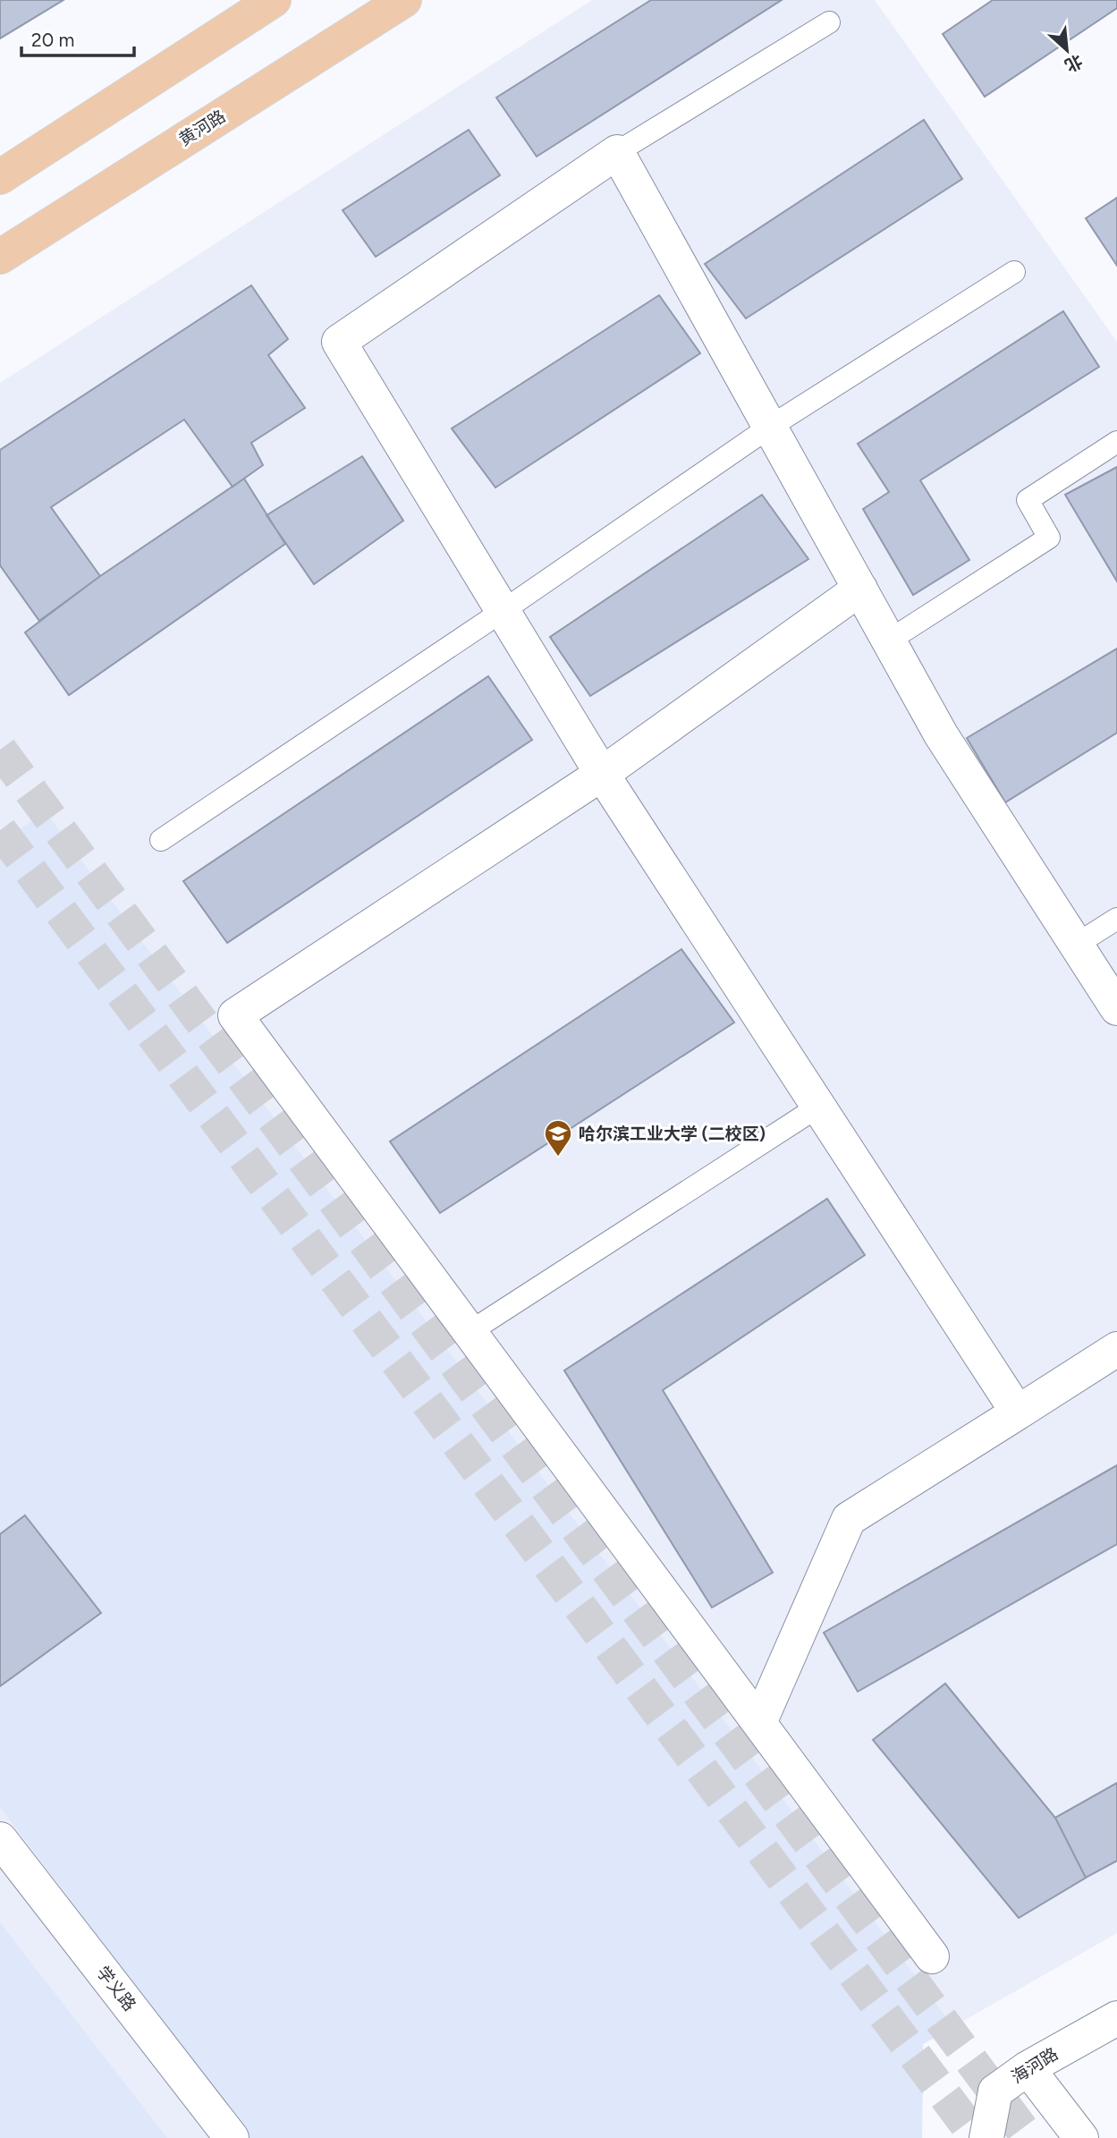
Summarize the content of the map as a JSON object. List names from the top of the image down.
{
  "streets": {
    "main road": ["黄河路"],
    "street": ["学义路", "海河路"]
  },
  "places": {
    "school or university": ["哈尔滨工业大学 (二校区)"]
  },
  "scale_bar": "20 m",
  "north": "bottom right"
}
